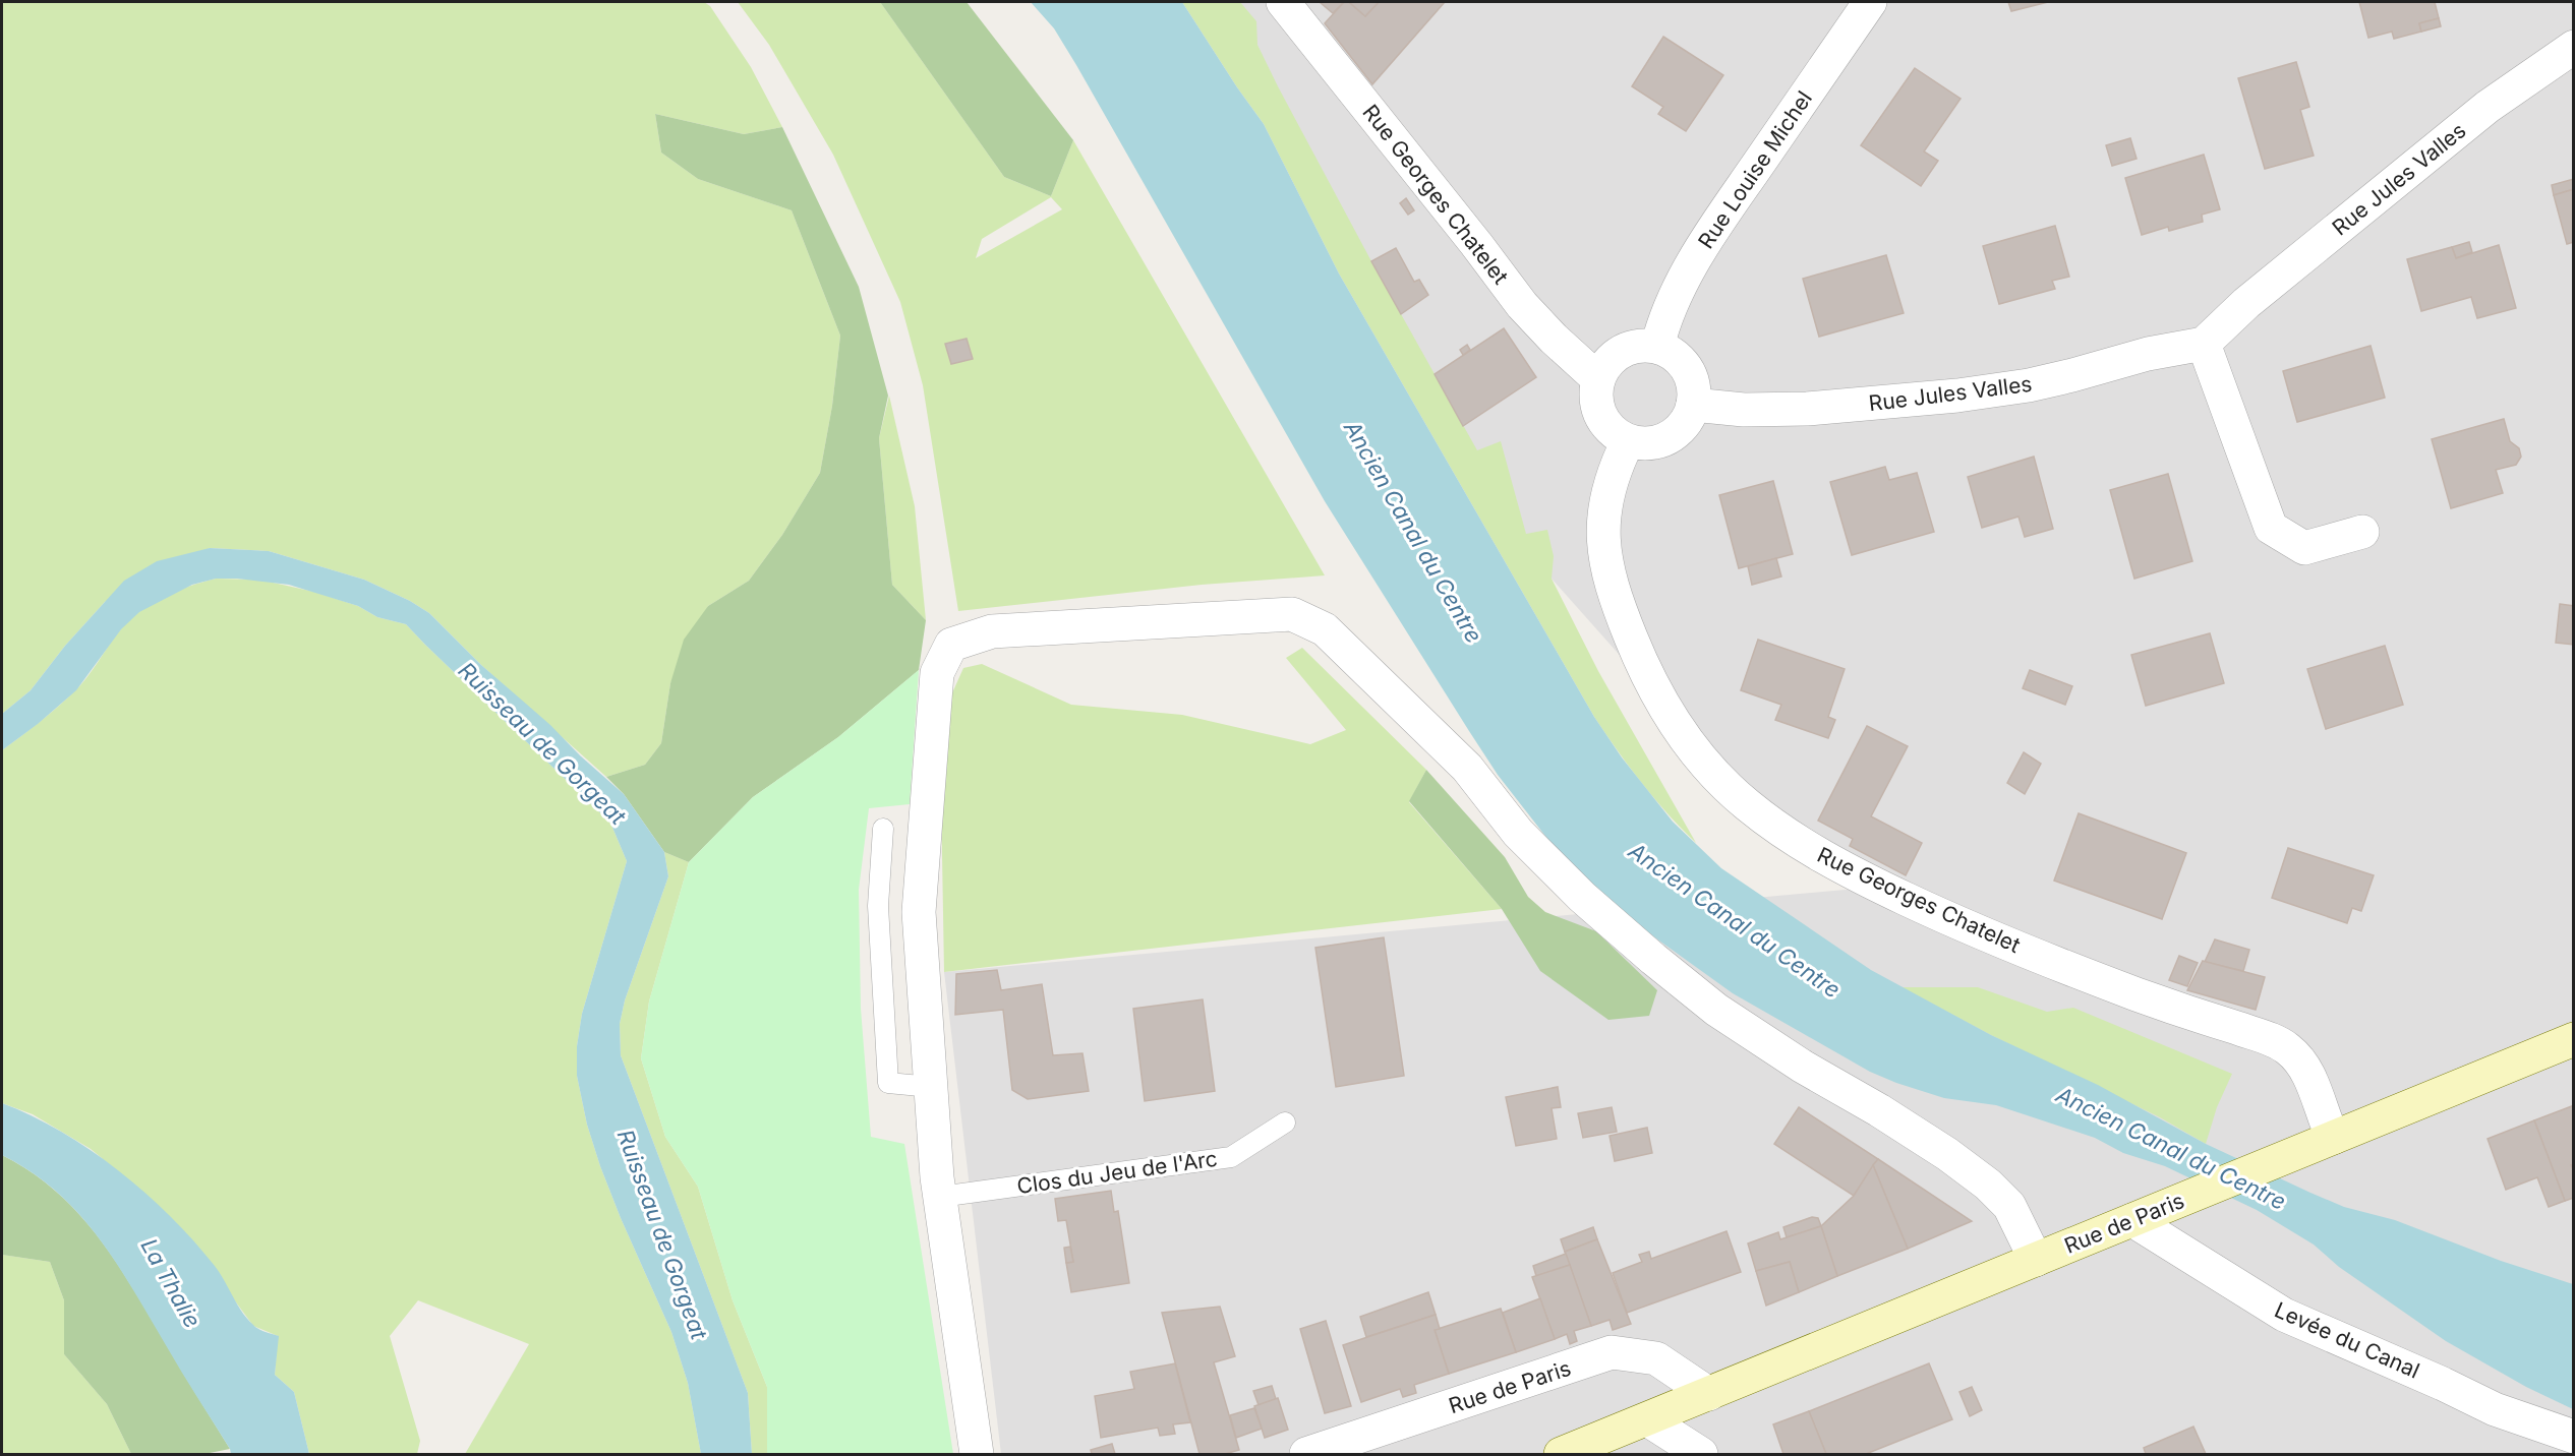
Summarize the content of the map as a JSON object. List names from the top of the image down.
{
  "streets": {
    "main road": ["Rue de Paris"],
    "street": [
      "Rue Louise Michel",
      "Rue Jules Valles",
      "Rue Georges Chatelet",
      "Levée du Canal"
    ],
    "lane": ["Clos du Jeu de l'Arc"]
  },
  "crossings": [
    ["Rue Louise Michel", "Rue Jules Valles"],
    ["Rue Louise Michel", "Rue Georges Chatelet"],
    ["Rue Jules Valles", "Rue Georges Chatelet"],
    ["Rue Georges Chatelet", "Rue de Paris"],
    ["Rue de Paris", "Levée du Canal"]
  ],
  "water": ["Ancien Canal du Centre", "Ruisseau de Gorgeat", "La Thalie"]
}
